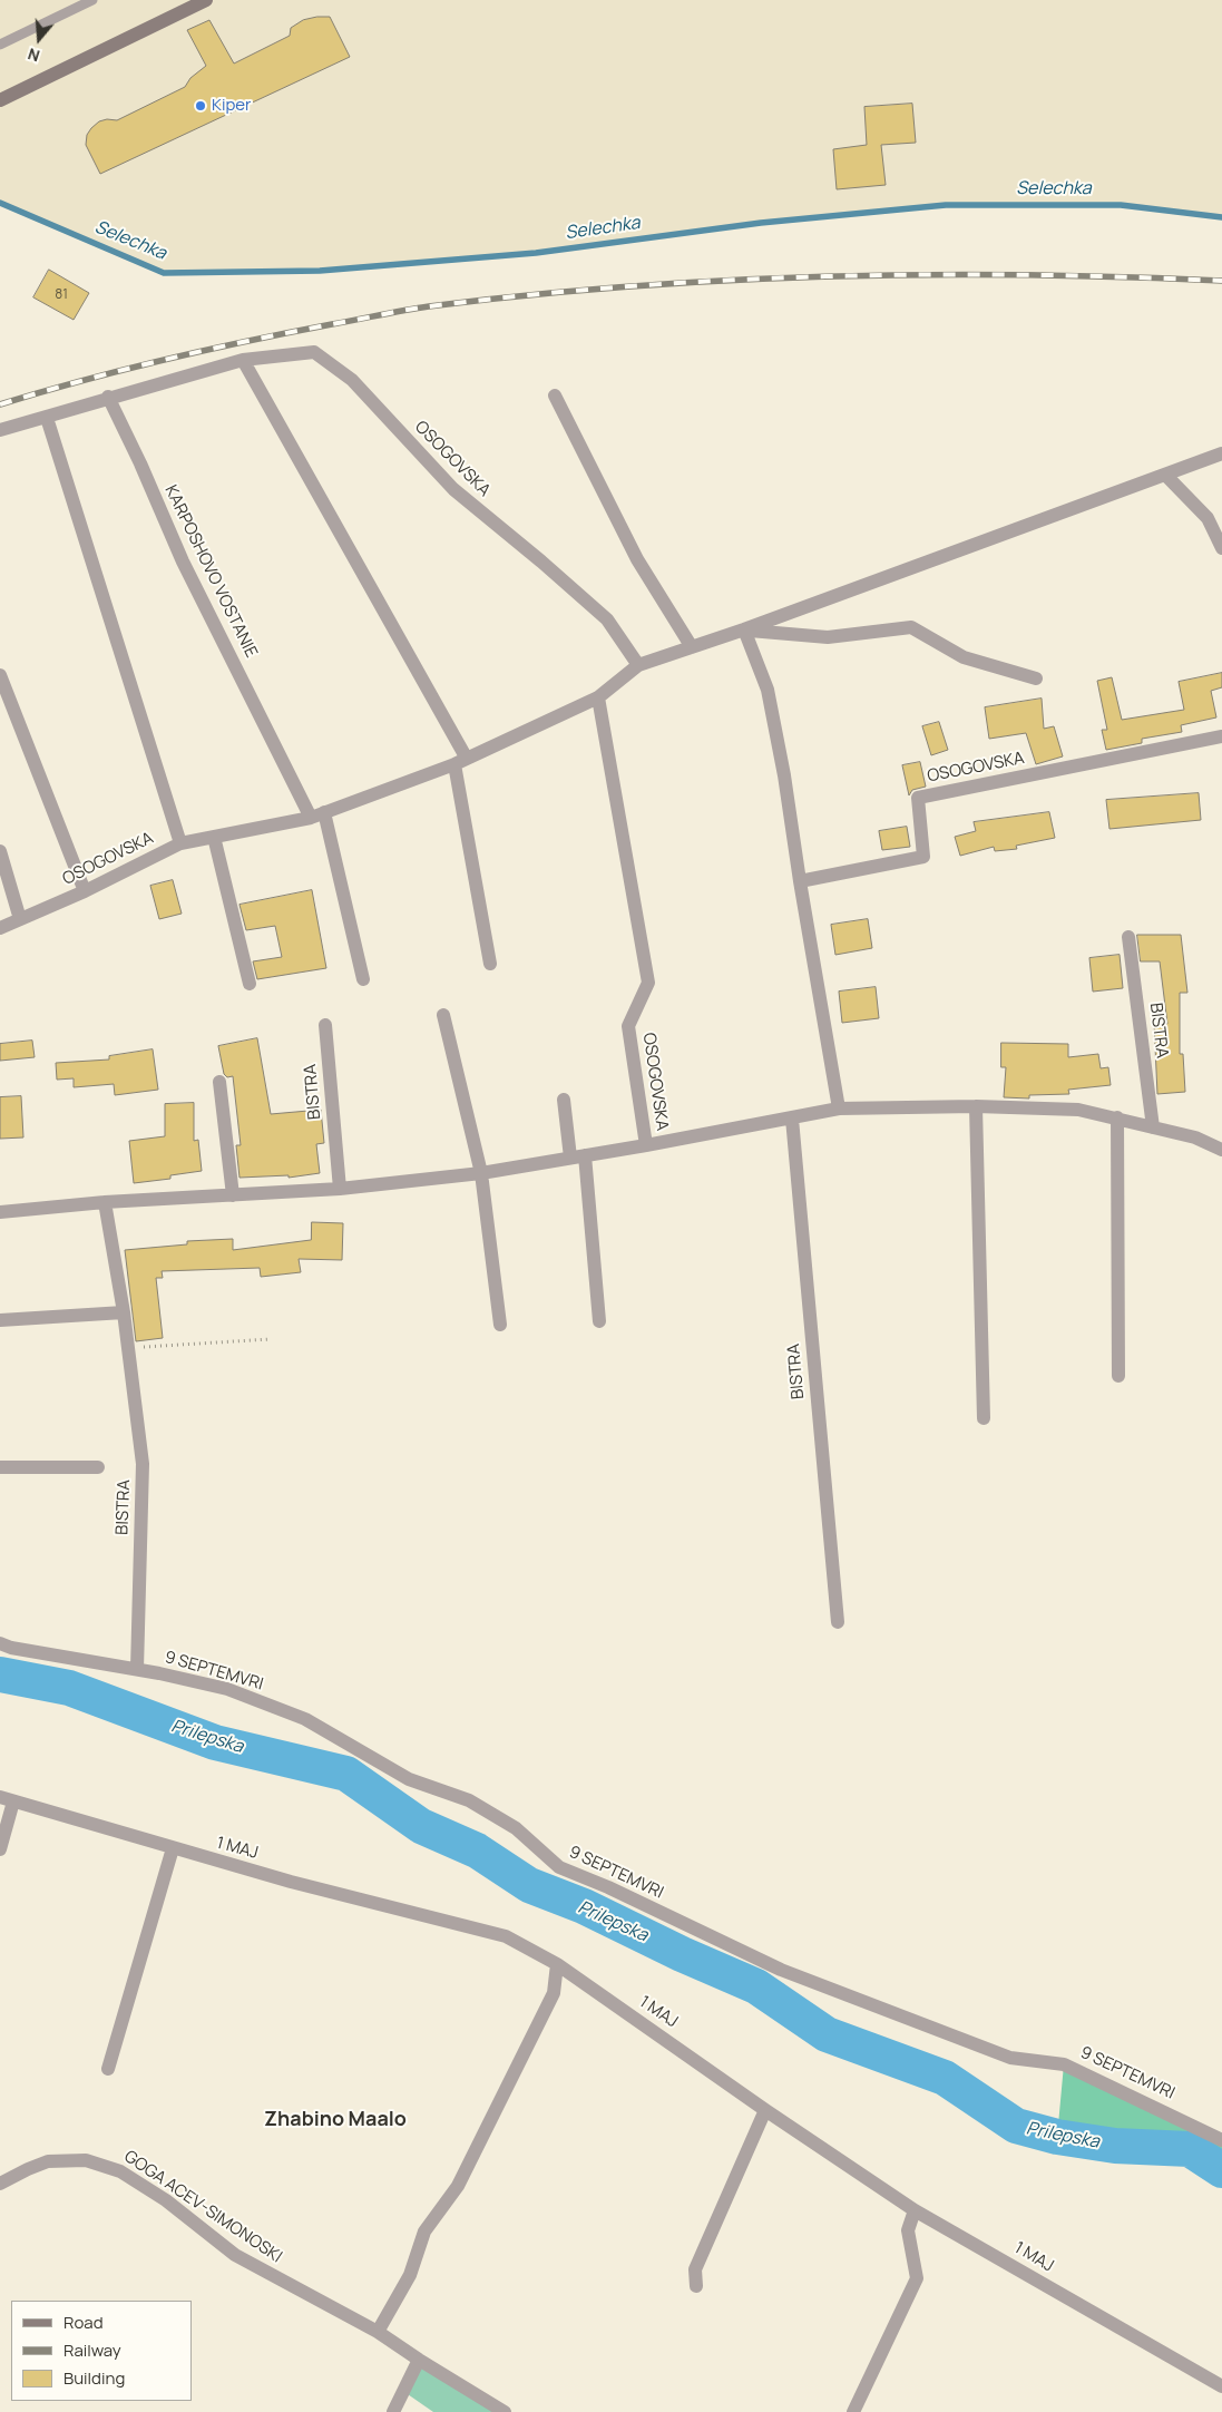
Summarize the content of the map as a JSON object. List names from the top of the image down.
{
  "streets": {
    "street": [
      "OSOGOVSKA",
      "KARPOSHOVO VOSTANIE",
      "BISTRA",
      "9 SEPTEMVRI",
      "1 MAJ",
      "GOGA ACEV-SIMONOSKI"
    ]
  },
  "crossings": [
    ["OSOGOVSKA", "KARPOSHOVO VOSTANIE"],
    ["BISTRA", "9 SEPTEMVRI"]
  ],
  "districts": ["Zhabino Maalo"],
  "water": ["Selechka", "Prilepska"],
  "places": ["Kiper"],
  "house_numbers": ["81"],
  "legend": ["Road", "Railway", "Building"],
  "north": "bottom"
}
